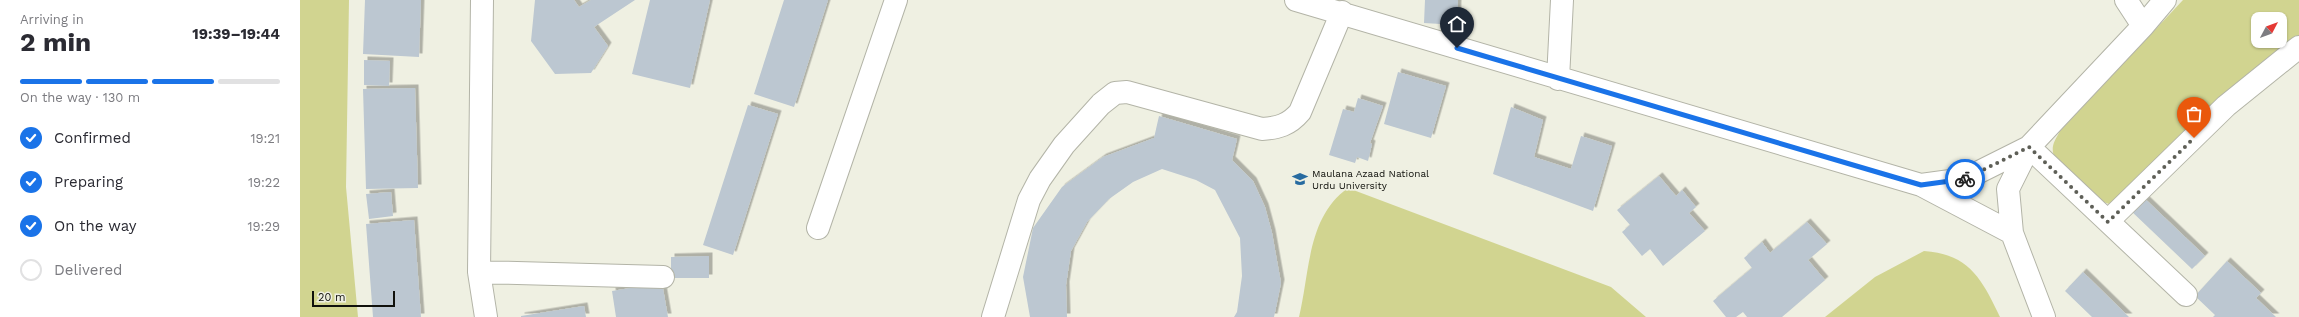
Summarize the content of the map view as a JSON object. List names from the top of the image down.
{
  "places": {
    "school or university": ["Maulana Azaad National Urdu University"]
  },
  "scale_bar": "20 m",
  "north": "top right",
  "page": {
    "heading": ["2 min", "Arriving in", "19:39–19:44"],
    "bar": "On the way · 130 m",
    "list": [
      ["Confirmed", "19:21"],
      ["Preparing", "19:22"],
      ["On the way", "19:29"],
      "Delivered"
    ],
    "scale": "20 m"
  }
}
